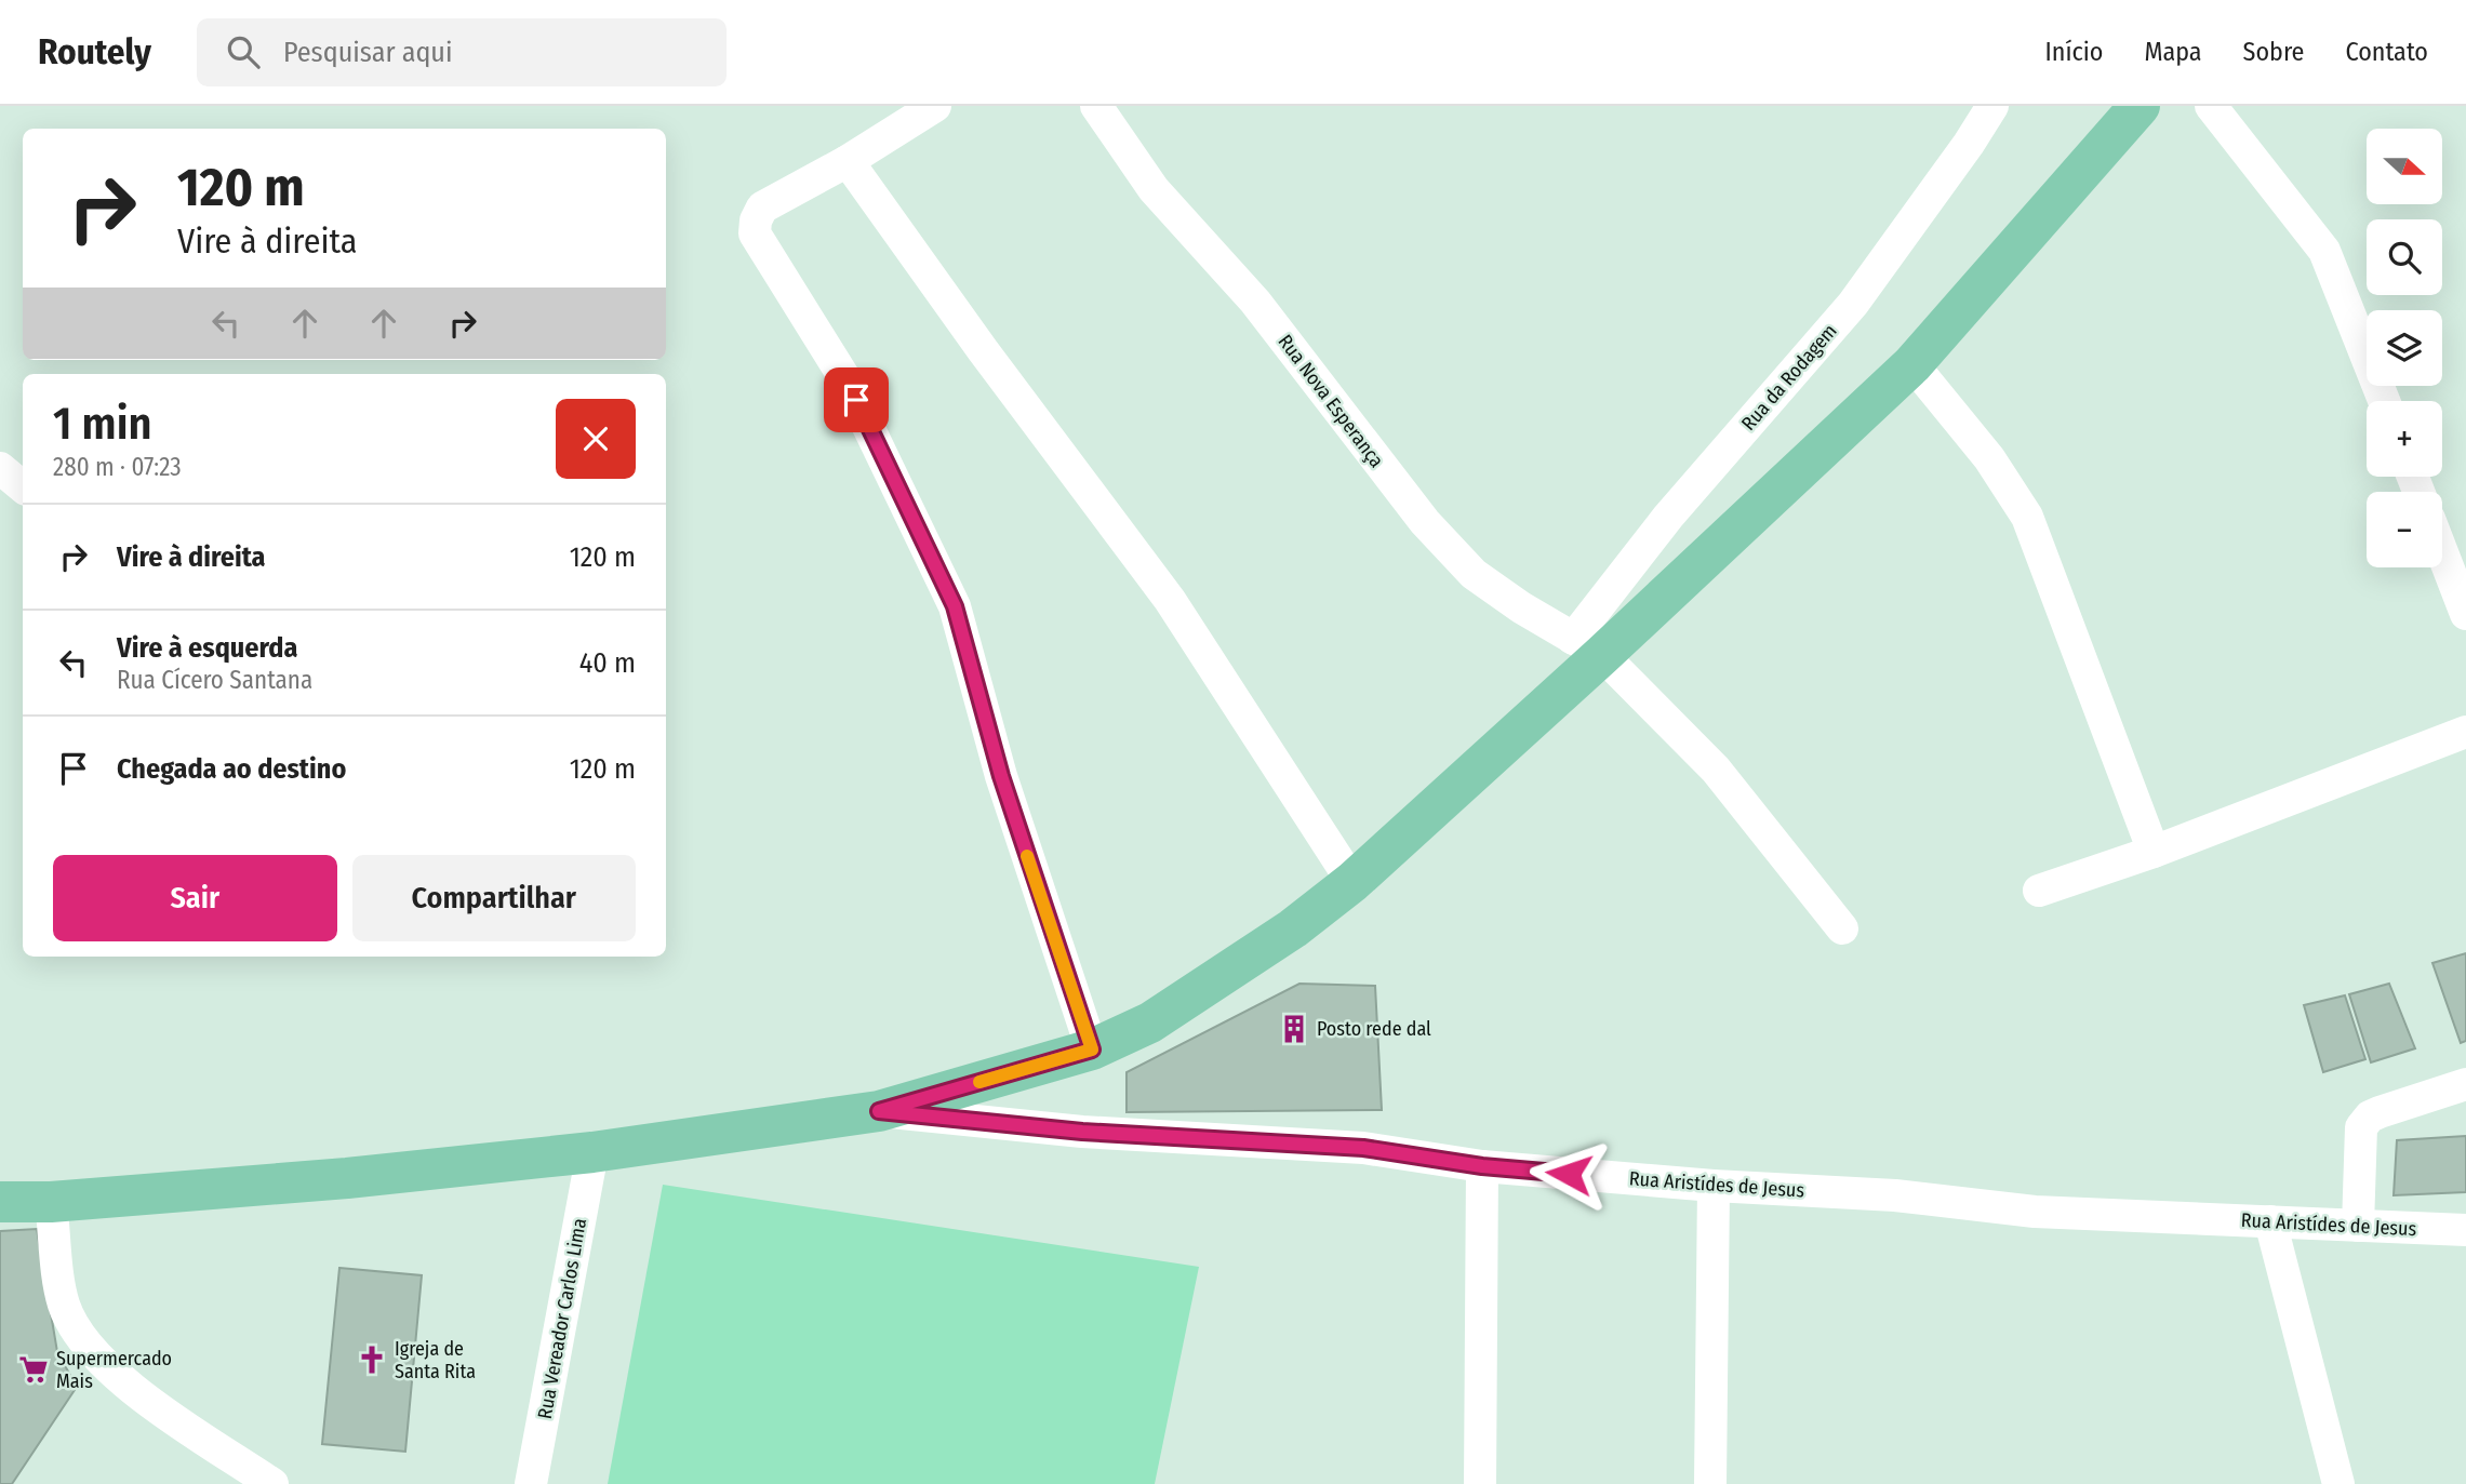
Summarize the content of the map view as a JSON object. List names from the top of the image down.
{
  "streets": {
    "street": [
      "Rua da Rodagem",
      "Rua Nova Esperança",
      "Rua Aristídes de Jesus",
      "Rua Vereador Carlos Lima"
    ]
  },
  "crossings": [
    ["Rua da Rodagem", "Rua Nova Esperança"]
  ],
  "places": {
    "building": ["Posto rede dal"],
    "church": ["Igreja de Santa Rita"],
    "supermarket": ["Supermercado Mais"]
  },
  "north": "right",
  "page": {
    "header": "Routely",
    "search": "Pesquisar aqui",
    "nav": [
      "Início",
      "Mapa",
      "Sobre",
      "Contato"
    ],
    "map_buttons": ["+", "−"],
    "turn": ["120 m", "Vire à direita"],
    "heading": ["1 min", "280 m · 07:23"],
    "list": [
      {
        "name": "Vire à direita",
        "value": "120 m"
      },
      {
        "name": "Vire à esquerda",
        "note": "Rua Cícero Santana",
        "value": "40 m"
      },
      {
        "name": "Chegada ao destino",
        "value": "120 m"
      }
    ],
    "buttons": ["Sair", "Compartilhar"]
  }
}
